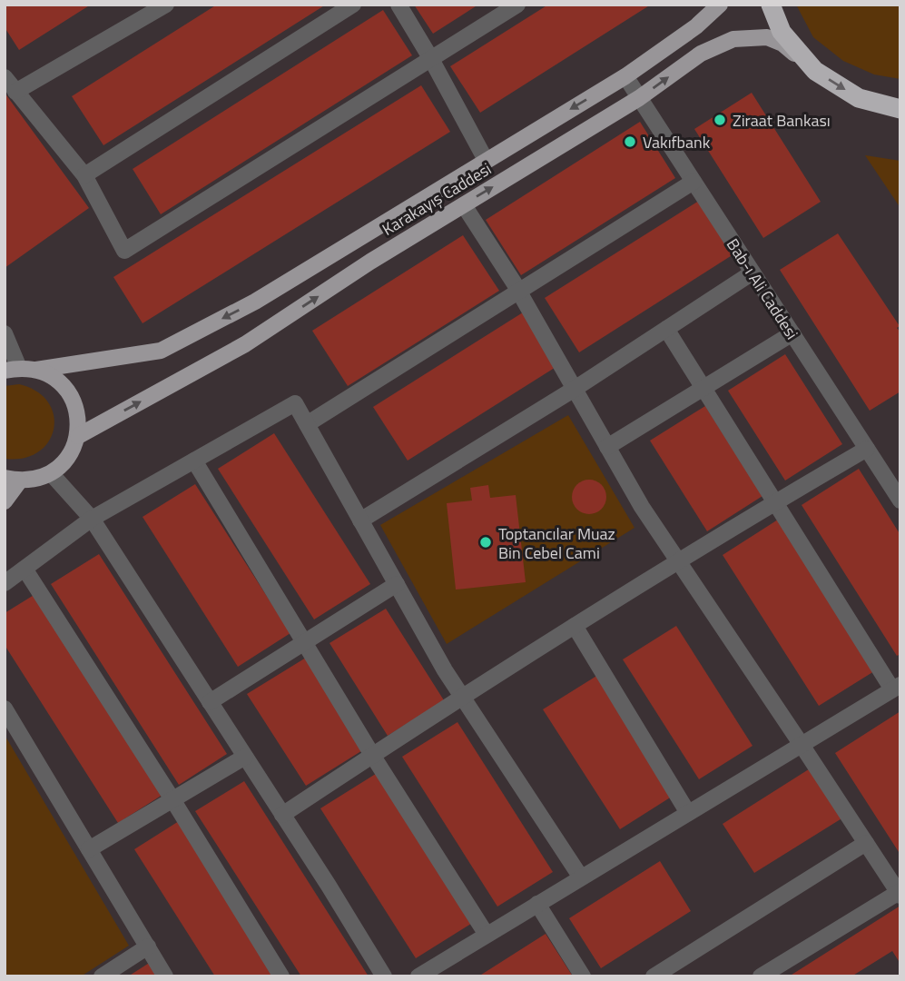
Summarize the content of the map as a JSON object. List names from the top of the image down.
{
  "streets": {
    "main road": ["Karakayış Caddesi"],
    "street": ["Bab-ı Ali Caddesi"]
  },
  "crossings": [
    ["Karakayış Caddesi", "Bab-ı Ali Caddesi"]
  ],
  "places": ["Ziraat Bankası", "Vakıfbank", "Toptancılar Muaz Bin Cebel Cami"]
}
